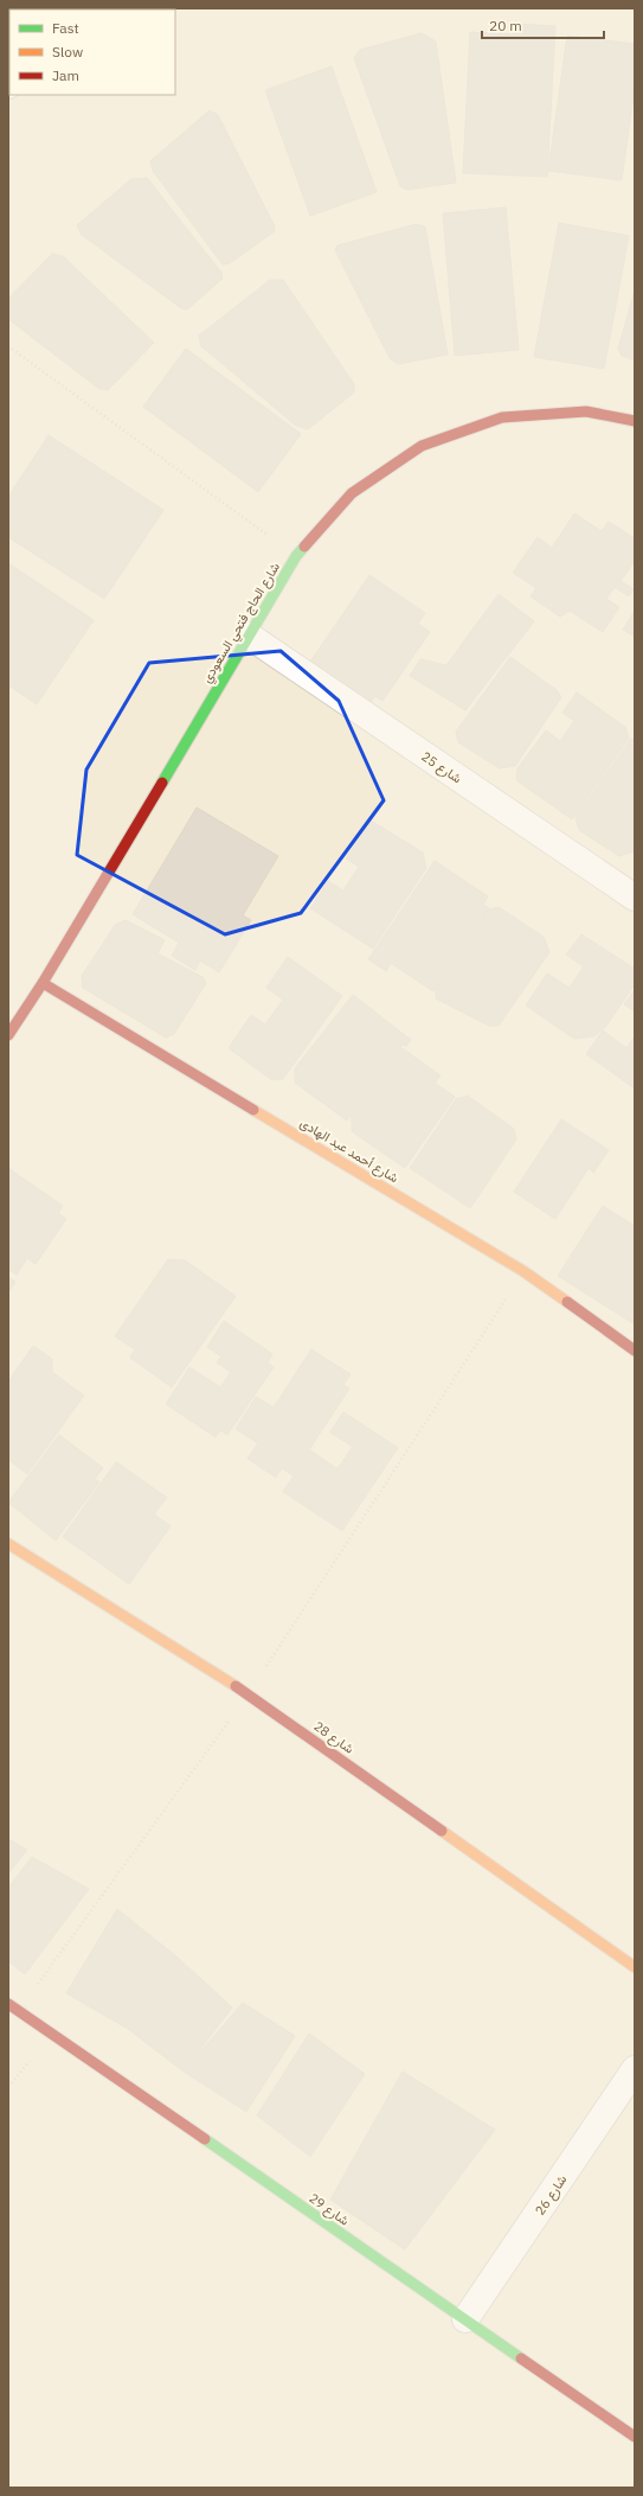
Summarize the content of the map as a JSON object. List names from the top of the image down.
{
  "streets": {
    "street": [
      "شارع الحاج فتحي السعودي",
      "شارع 25",
      "شارع أحمد عبد الهادى",
      "شارع 28",
      "شارع 26",
      "شارع 29"
    ]
  },
  "crossings": [
    ["شارع الحاج فتحي السعودي", "شارع 25"],
    ["شارع الحاج فتحي السعودي", "شارع أحمد عبد الهادى"],
    ["شارع 26", "شارع 29"]
  ],
  "legend": ["Fast", "Slow", "Jam"],
  "scale_bar": "20 m"
}
